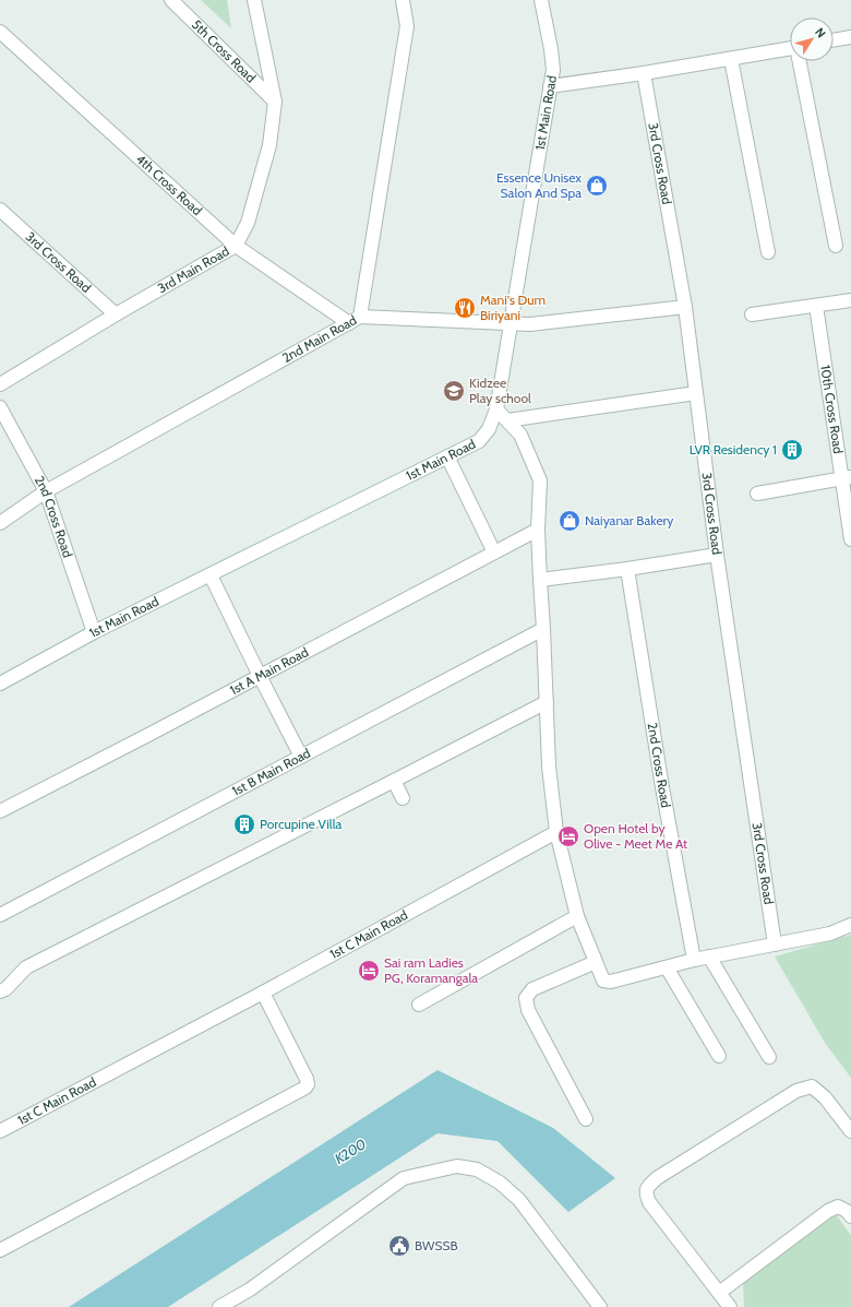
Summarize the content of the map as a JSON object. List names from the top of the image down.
{
  "streets": {
    "street": [
      "5th Cross Road",
      "1st Main Road",
      "3rd Cross Road",
      "4th Cross Road",
      "3rd Main Road",
      "2nd Main Road",
      "10th Cross Road",
      "2nd Cross Road",
      "1st A Main Road",
      "1st B Main Road",
      "1st C Main Road"
    ]
  },
  "crossings": [
    ["5th Cross Road", "3rd Main Road"],
    ["1st Main Road", "2nd Cross Road"],
    ["3rd Cross Road", "3rd Main Road"],
    ["4th Cross Road", "3rd Main Road"],
    ["4th Cross Road", "2nd Main Road"],
    ["2nd Main Road", "2nd Cross Road"]
  ],
  "water": ["K200"],
  "places": {
    "shop": ["Essence Unisex Salon And Spa", "Naiyanar Bakery"],
    "restaurant": ["Mani's Dum Biriyani"],
    "school or university": ["Kidzee Play school"],
    "building": ["LVR Residency 1", "Porcupine Villa"],
    "hotel": ["Open Hotel by Olive - Meet Me At", "Sai ram Ladies PG, Koramangala"],
    "public building": ["BWSSB"]
  },
  "north": "top right"
}
